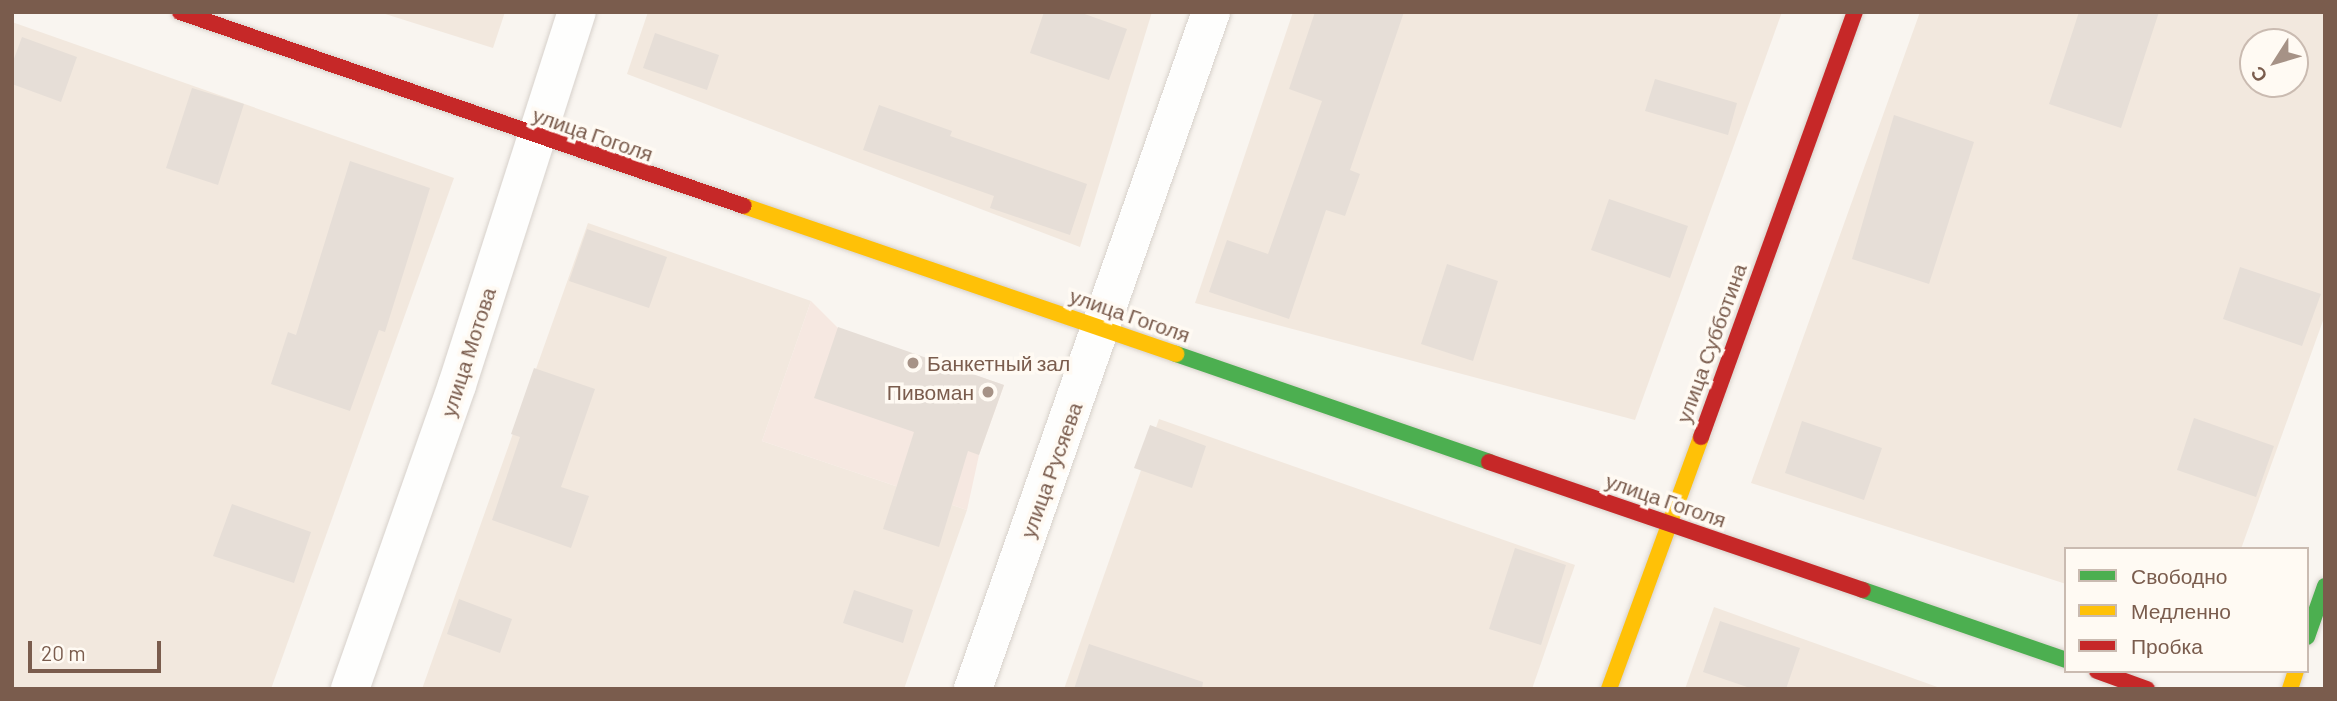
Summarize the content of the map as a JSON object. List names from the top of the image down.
{
  "streets": {
    "street": [
      "улица Гоголя",
      "улица Субботина",
      "улица Мотова",
      "улица Русяева"
    ]
  },
  "crossings": [
    ["улица Гоголя", "улица Субботина"],
    ["улица Гоголя", "улица Мотова"],
    ["улица Гоголя", "улица Русяева"]
  ],
  "places": ["Банкетный зал", "Пивоман"],
  "legend": ["Свободно", "Медленно", "Пробка"],
  "scale_bar": "20 m",
  "north": "bottom left"
}
